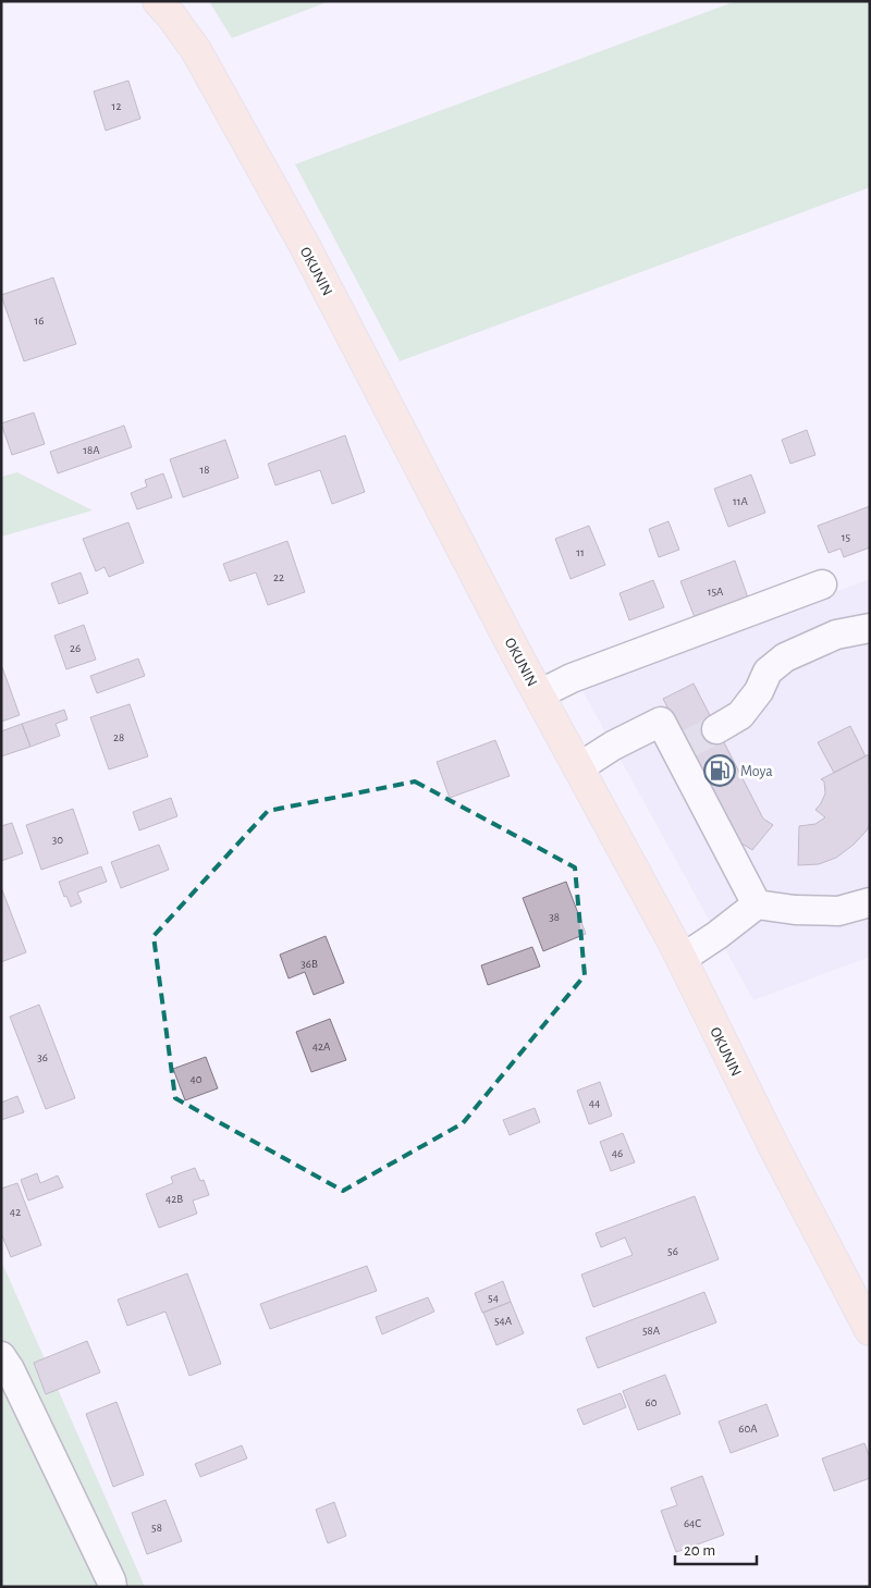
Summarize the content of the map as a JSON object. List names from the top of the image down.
{
  "streets": {
    "main road": ["OKUNIN"]
  },
  "places": {
    "fuel station": ["Moya"]
  },
  "house_numbers": [
    "12",
    "16",
    "18A",
    "18",
    "11A",
    "15",
    "11",
    "22",
    "15A",
    "26",
    "28",
    "30",
    "38",
    "36B",
    "42A",
    "36",
    "40",
    "44",
    "46",
    "42B",
    "42",
    "56",
    "54",
    "54A",
    "58A",
    "60",
    "60A",
    "64C",
    "58"
  ],
  "scale_bar": "20 m"
}
